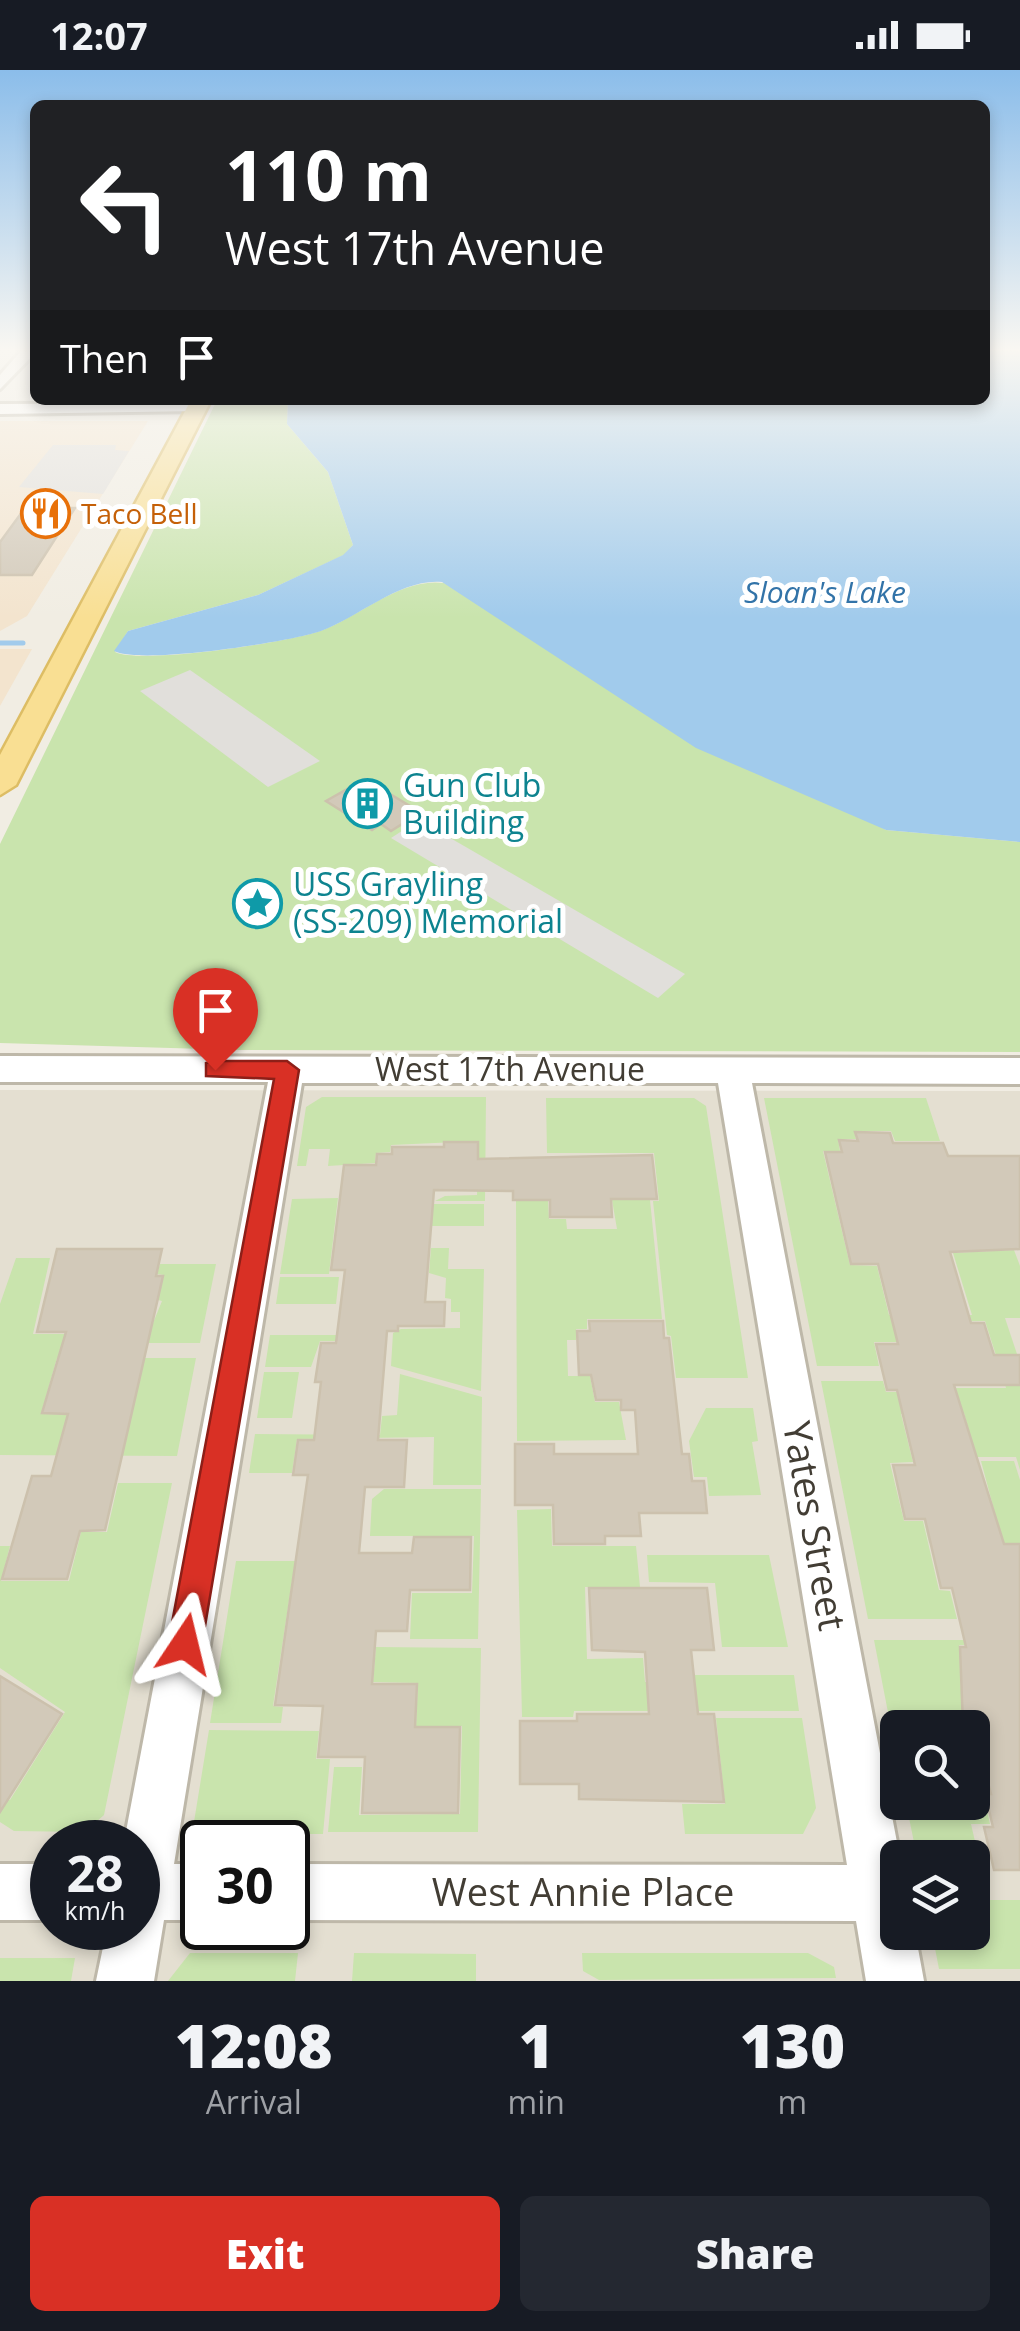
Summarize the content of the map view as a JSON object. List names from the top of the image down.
{
  "streets": {
    "street": ["West 17th Avenue", "Yates Street", "West Annie Place"]
  },
  "crossings": [
    ["West 17th Avenue", "Yates Street"],
    ["Yates Street", "West Annie Place"]
  ],
  "water": ["Sloan's Lake"],
  "places": {
    "restaurant": ["Taco Bell"],
    "building": ["Gun Club Building"],
    "place": ["USS Grayling (SS-209) Memorial"]
  },
  "page": {
    "status": "12:07",
    "turn": ["110 m", "West 17th Avenue"],
    "then": "Then",
    "speed": "28 km/h",
    "limit": "30",
    "eta": [
      "12:08",
      "Arrival",
      "1",
      "min",
      "130",
      "m"
    ],
    "buttons": ["Exit", "Share"]
  }
}
